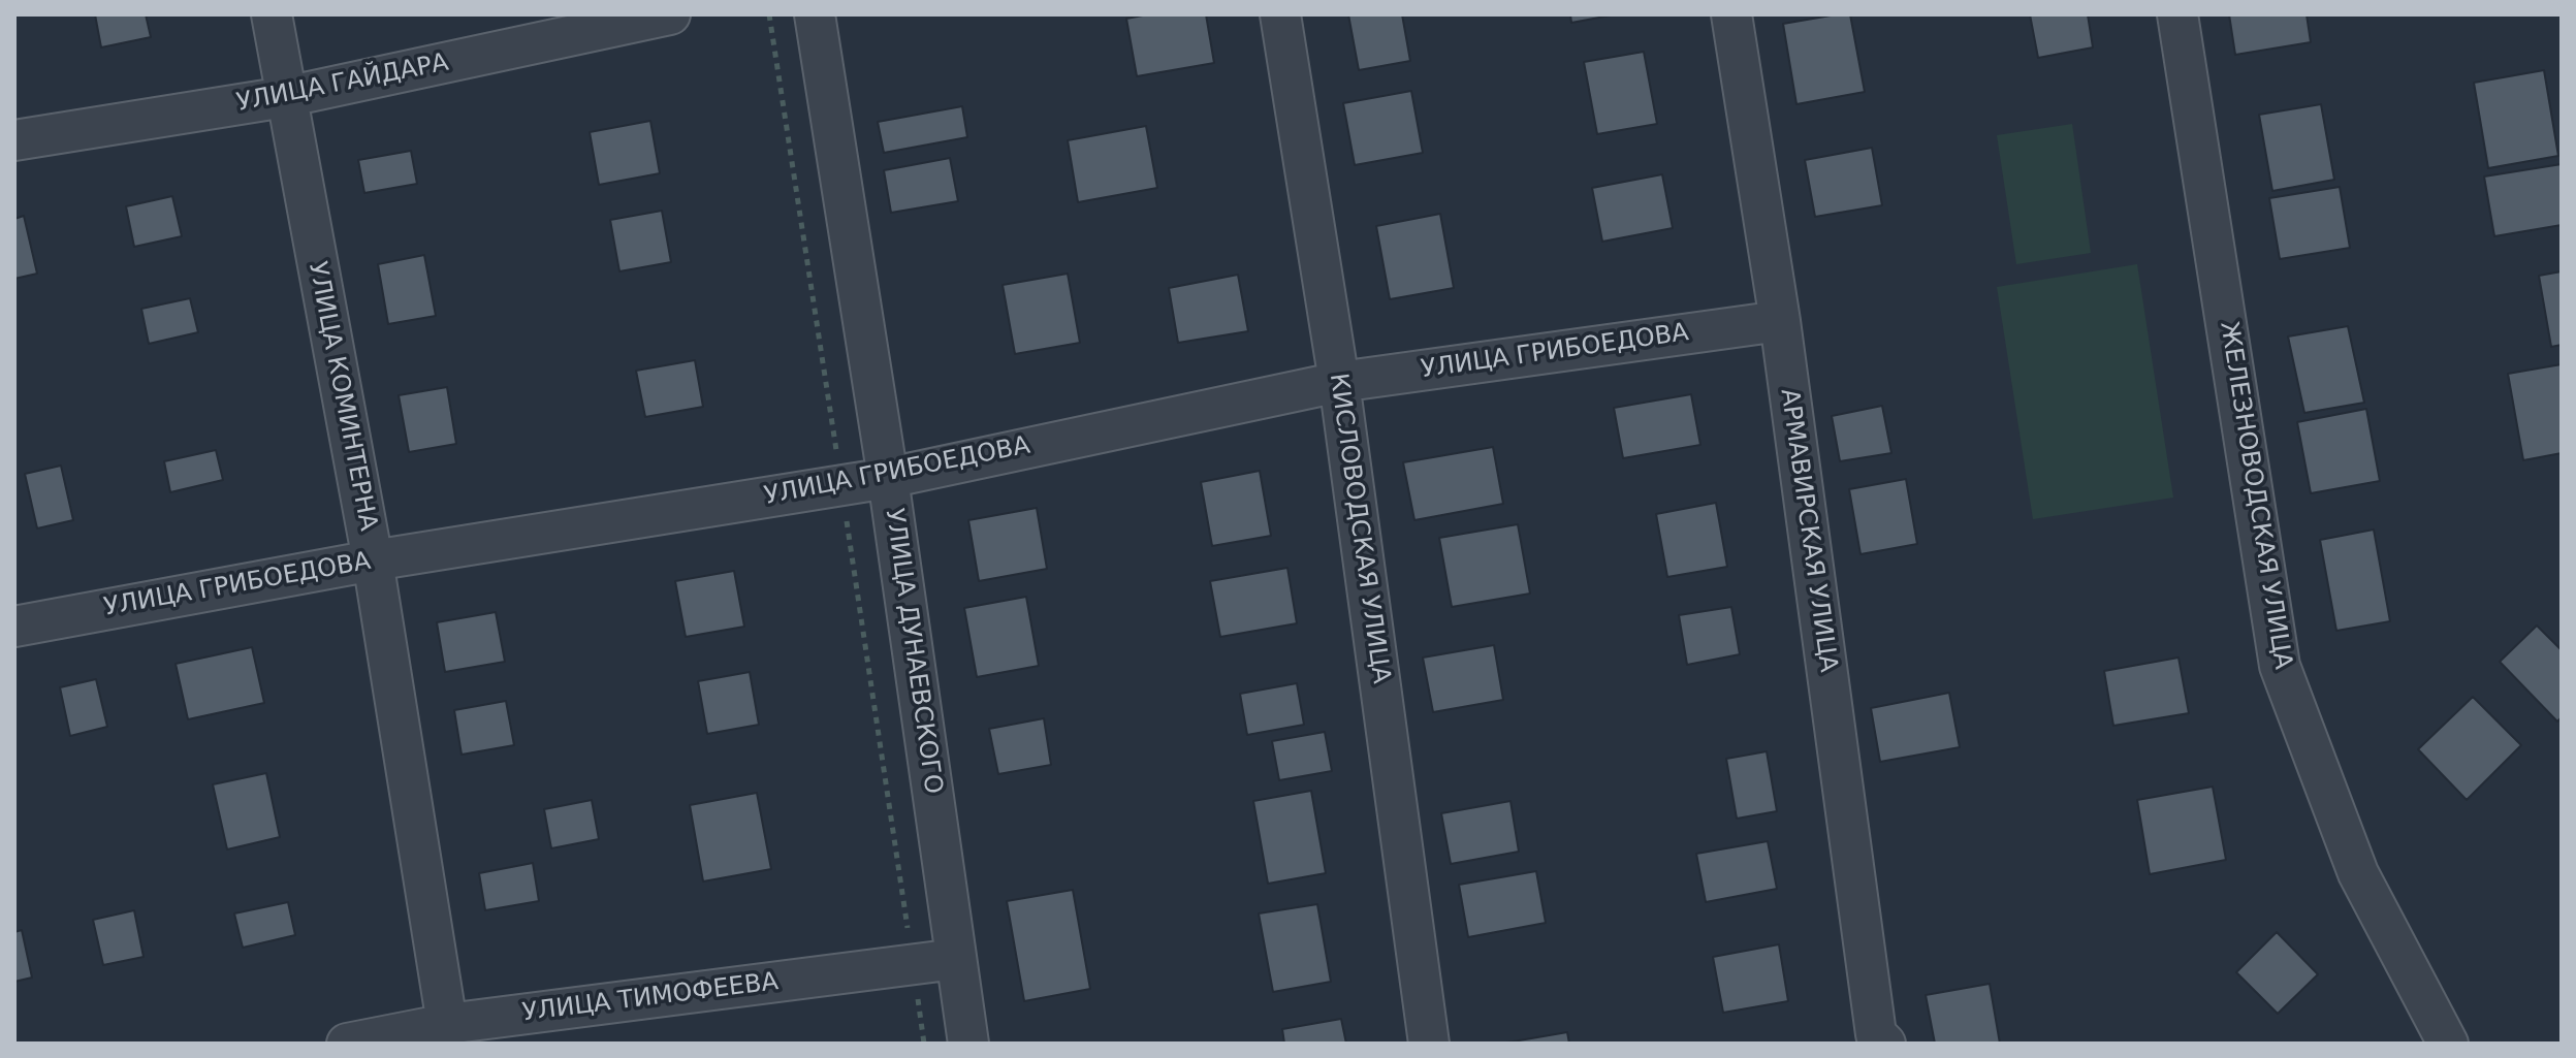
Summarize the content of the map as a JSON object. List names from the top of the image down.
{
  "streets": {
    "street": [
      "УЛИЦА ГАЙДАРА",
      "УЛИЦА ГРИБОЕДОВА",
      "УЛИЦА КОМИНТЕРНА",
      "ЖЕЛЕЗНОВОДСКАЯ УЛИЦА",
      "КИСЛОВОДСКАЯ УЛИЦА",
      "АРМАВИРСКАЯ УЛИЦА",
      "УЛИЦА ДУНАЕВСКОГО",
      "УЛИЦА ТИМОФЕЕВА"
    ]
  },
  "crossings": [
    ["УЛИЦА ГАЙДАРА", "УЛИЦА КОМИНТЕРНА"],
    ["УЛИЦА ГРИБОЕДОВА", "УЛИЦА КОМИНТЕРНА"],
    ["УЛИЦА ГРИБОЕДОВА", "КИСЛОВОДСКАЯ УЛИЦА"],
    ["УЛИЦА ГРИБОЕДОВА", "АРМАВИРСКАЯ УЛИЦА"],
    ["УЛИЦА ГРИБОЕДОВА", "УЛИЦА ДУНАЕВСКОГО"],
    ["УЛИЦА КОМИНТЕРНА", "УЛИЦА ТИМОФЕЕВА"],
    ["УЛИЦА ДУНАЕВСКОГО", "УЛИЦА ТИМОФЕЕВА"]
  ]
}
